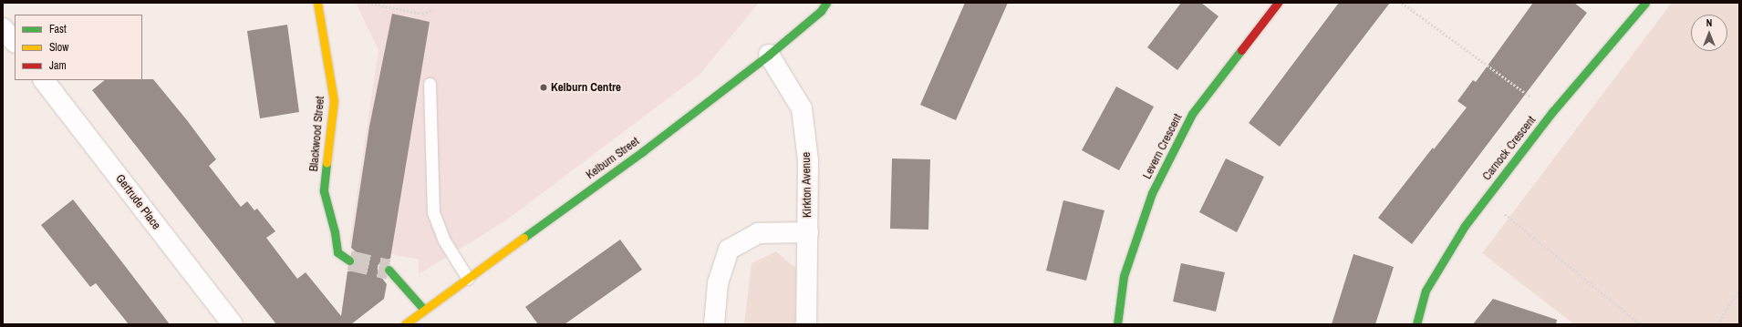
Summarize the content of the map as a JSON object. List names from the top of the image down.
{
  "streets": {
    "street": [
      "Blackwood Street",
      "Levern Crescent",
      "Carnock Crescent",
      "Kelburn Street",
      "Kirkton Avenue",
      "Gertrude Place"
    ]
  },
  "crossings": [
    ["Kelburn Street", "Kirkton Avenue"]
  ],
  "places": ["Kelburn Centre"],
  "legend": ["Fast", "Slow", "Jam"],
  "north": "top"
}
